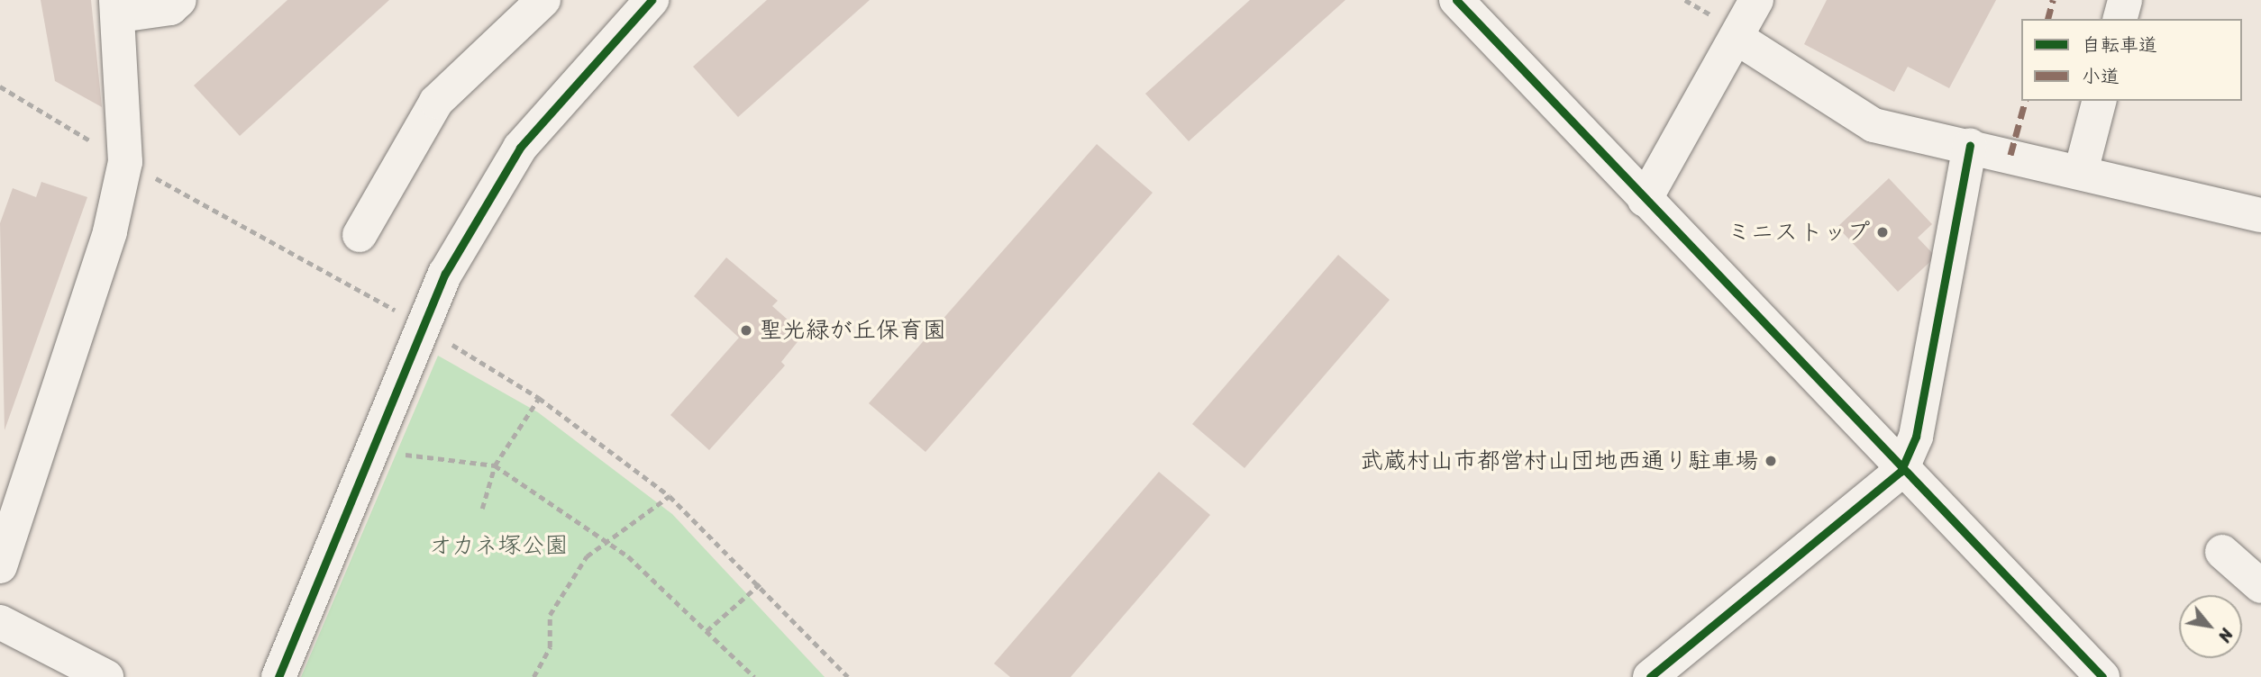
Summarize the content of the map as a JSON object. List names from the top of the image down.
{
  "parks": ["オカネ塚公園"],
  "places": ["ミニストップ", "聖光緑が丘保育園", "武蔵村山市都営村山団地西通り駐車場"],
  "legend": ["自転車道", "小道"],
  "north": "bottom right"
}
